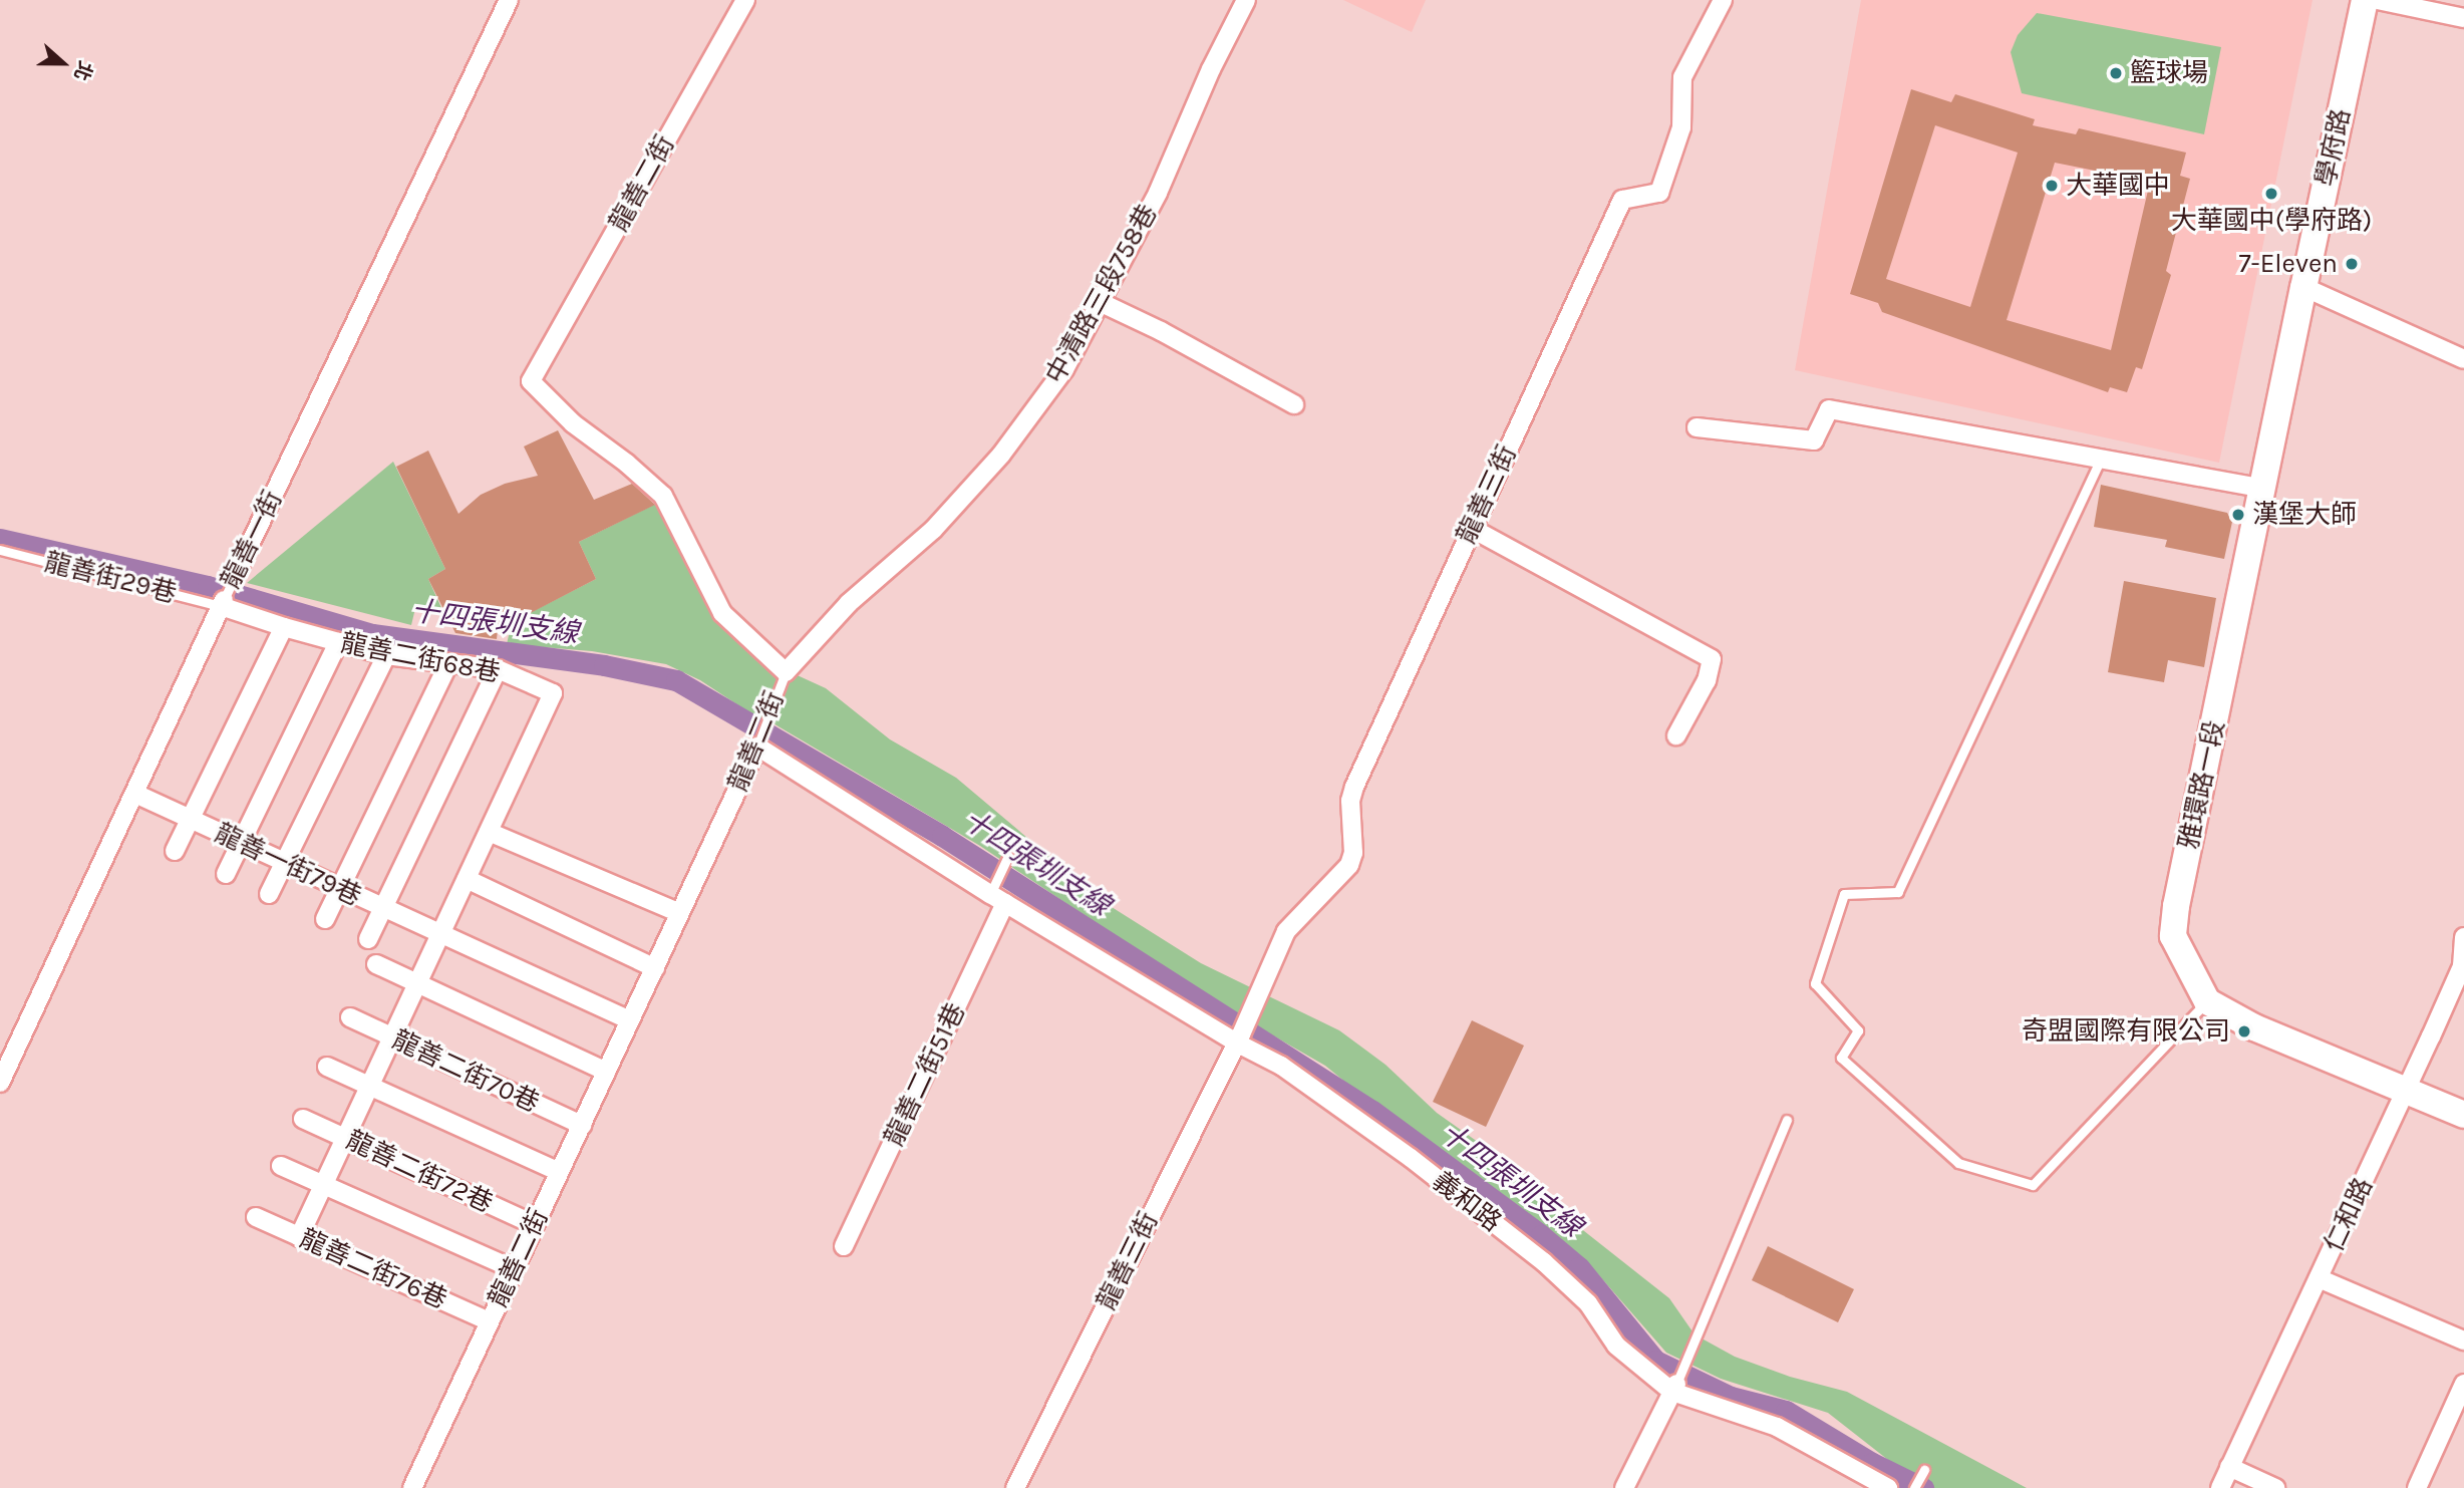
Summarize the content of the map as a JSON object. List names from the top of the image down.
{
  "streets": {
    "street": [
      "學府路",
      "龍善二街",
      "中清路三段758巷",
      "龍善三街",
      "龍善一街",
      "龍善二街68巷",
      "雅環路一段",
      "龍善一街79巷",
      "龍善二街70巷",
      "龍善二街51巷",
      "龍善二街72巷",
      "義和路",
      "仁和路",
      "龍善二街76巷"
    ],
    "lane": ["龍善街29巷"]
  },
  "crossings": [
    ["學府路", "雅環路一段"],
    ["龍善二街", "中清路三段758巷"],
    ["龍善二街", "龍善二街70巷"],
    ["龍善二街", "龍善二街72巷"],
    ["龍善二街", "龍善二街76巷"],
    ["龍善三街", "義和路"],
    ["龍善一街", "龍善街29巷"],
    ["龍善一街", "龍善二街68巷"],
    ["龍善一街", "龍善一街79巷"],
    ["龍善街29巷", "龍善二街68巷"],
    ["龍善二街68巷", "龍善一街79巷"],
    ["龍善二街68巷", "龍善二街70巷"],
    ["龍善二街68巷", "龍善二街72巷"],
    ["龍善二街68巷", "龍善二街76巷"]
  ],
  "water": ["十四張圳支線"],
  "places": [
    "籃球場",
    "大華國中",
    "大華國中(學府路)",
    "7-Eleven",
    "漢堡大師",
    "奇盟國際有限公司"
  ],
  "north": "right"
}
